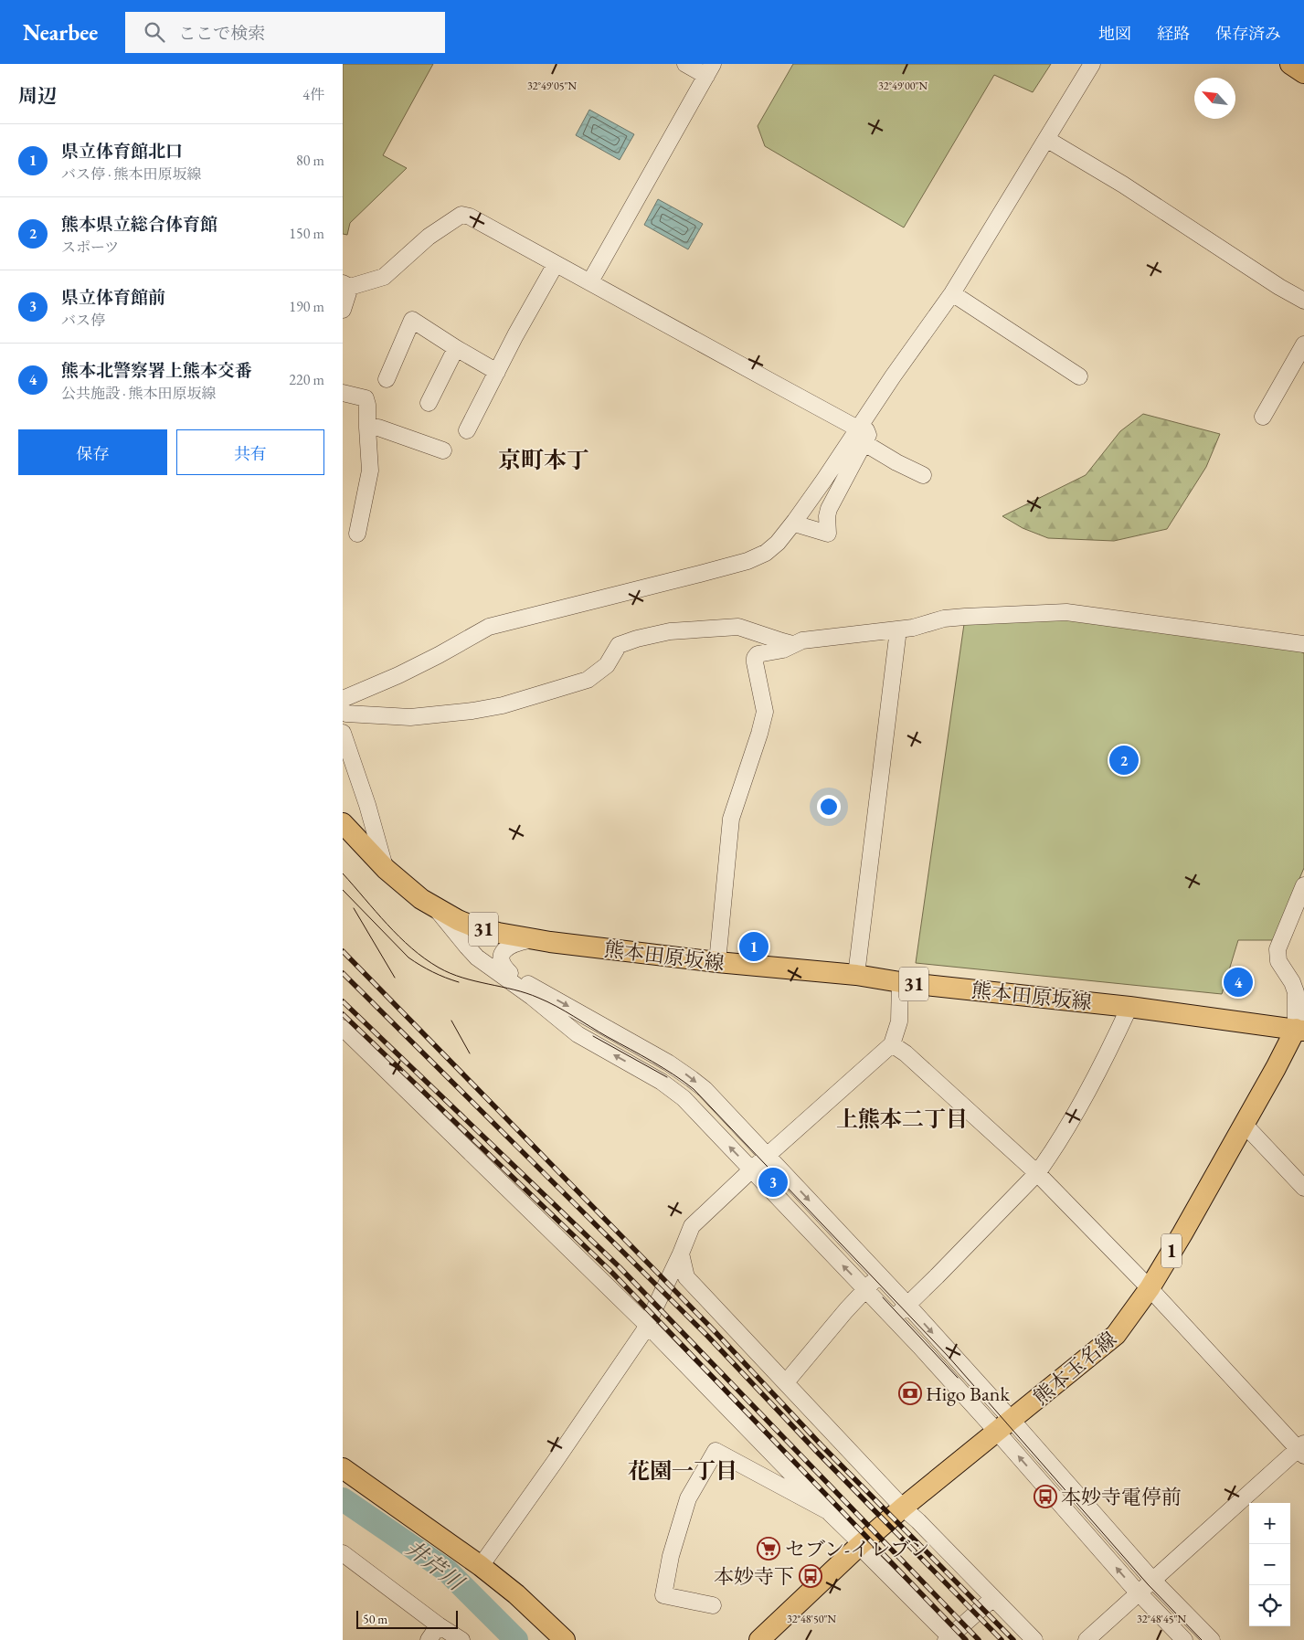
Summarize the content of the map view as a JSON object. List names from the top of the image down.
{
  "streets": {
    "main road": [
      "31",
      "熊本田原坂線",
      "1",
      "熊本玉名線"
    ]
  },
  "crossings": [
    ["熊本田原坂線", "熊本玉名線"]
  ],
  "districts": ["京町本丁", "上熊本二丁目", "花園一丁目"],
  "water": ["井芹川"],
  "places": {
    "bank": ["Higo Bank"],
    "bus stop": ["本妙寺電停前", "本妙寺下"],
    "supermarket": ["セブン-イレブン"]
  },
  "scale_bar": "50 m",
  "north": "top left",
  "page": {
    "header": "Nearbee",
    "search": "ここで検索",
    "nav": ["地図", "経路", "保存済み"],
    "heading": ["周辺", "4件"],
    "list": [
      {
        "mark": "1",
        "name": "県立体育館北口",
        "note": "バス停 · 熊本田原坂線",
        "value": "80 m"
      },
      {
        "mark": "2",
        "name": "熊本県立総合体育館",
        "note": "スポーツ",
        "value": "150 m"
      },
      {
        "mark": "3",
        "name": "県立体育館前",
        "note": "バス停",
        "value": "190 m"
      },
      {
        "mark": "4",
        "name": "熊本北警察署上熊本交番",
        "note": "公共施設 · 熊本田原坂線",
        "value": "220 m"
      }
    ],
    "buttons": ["保存", "共有"],
    "pins": [
      "2",
      "1",
      "4",
      "3"
    ],
    "map_buttons": ["+", "−"],
    "scale": "50 m"
  },
  "coordinates": [
    "32°49'05\"N",
    "32°49'00\"N",
    "32°48'50\"N",
    "32°48'45\"N"
  ]
}
